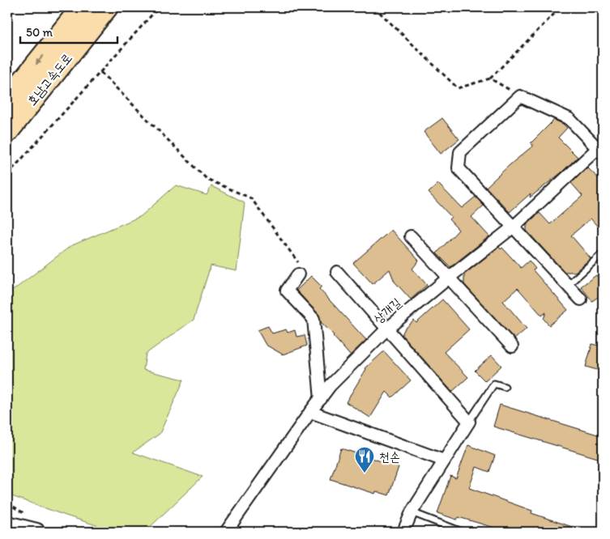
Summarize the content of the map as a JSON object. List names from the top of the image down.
{
  "streets": {
    "highway": ["호남고속도로"],
    "street": ["상개길"]
  },
  "places": {
    "restaurant": ["천손"]
  },
  "scale_bar": "50 m"
}
